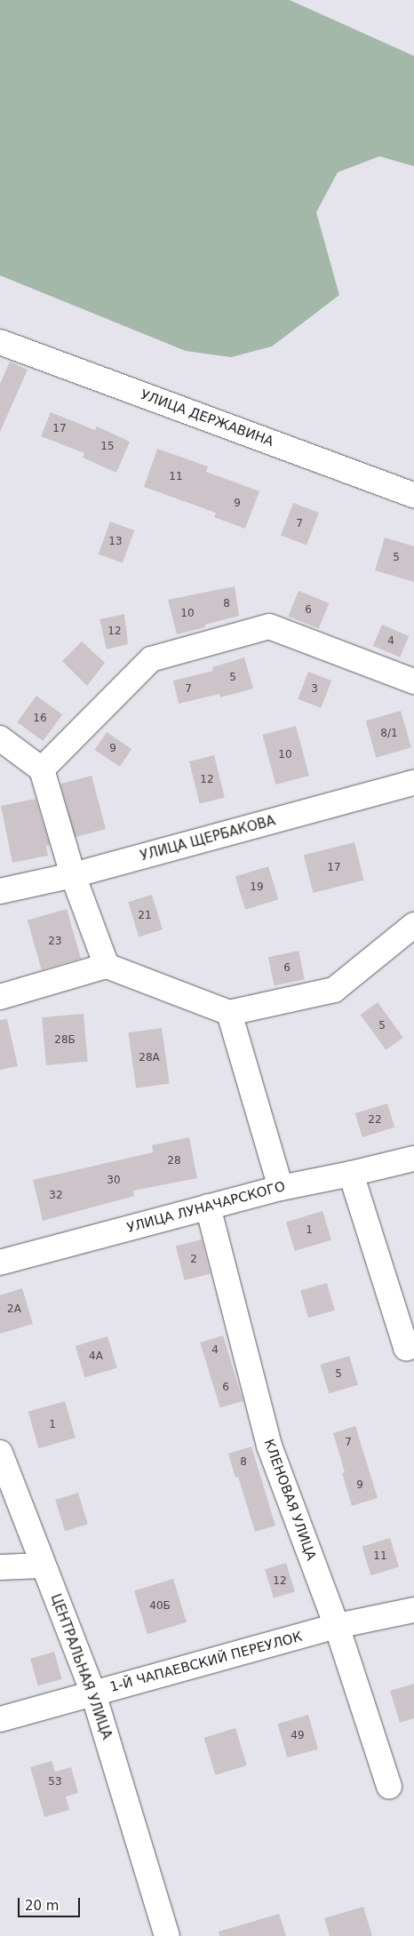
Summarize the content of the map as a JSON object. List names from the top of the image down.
{
  "streets": {
    "street": [
      "УЛИЦА ДЕРЖАВИНА",
      "УЛИЦА ЩЕРБАКОВА",
      "УЛИЦА ЛУНАЧАРСКОГО",
      "КЛЕНОВАЯ УЛИЦА",
      "1-Й ЧАПАЕВСКИЙ ПЕРЕУЛОК",
      "ЦЕНТРАЛЬНАЯ УЛИЦА"
    ]
  },
  "crossings": [
    ["УЛИЦА ЛУНАЧАРСКОГО", "КЛЕНОВАЯ УЛИЦА"],
    ["КЛЕНОВАЯ УЛИЦА", "1-Й ЧАПАЕВСКИЙ ПЕРЕУЛОК"],
    ["1-Й ЧАПАЕВСКИЙ ПЕРЕУЛОК", "ЦЕНТРАЛЬНАЯ УЛИЦА"]
  ],
  "house_numbers": [
    "17",
    "15",
    "11",
    "9",
    "7",
    "13",
    "5",
    "8",
    "6",
    "10",
    "12",
    "4",
    "5",
    "7",
    "3",
    "16",
    "8/1",
    "9",
    "10",
    "12",
    "17",
    "19",
    "21",
    "23",
    "6",
    "5",
    "28Б",
    "28А",
    "22",
    "28",
    "30",
    "32",
    "1",
    "2",
    "2А",
    "4",
    "4А",
    "5",
    "6",
    "1",
    "7",
    "8",
    "9",
    "11",
    "12",
    "40Б",
    "49",
    "53"
  ],
  "scale_bar": "20 m"
}
